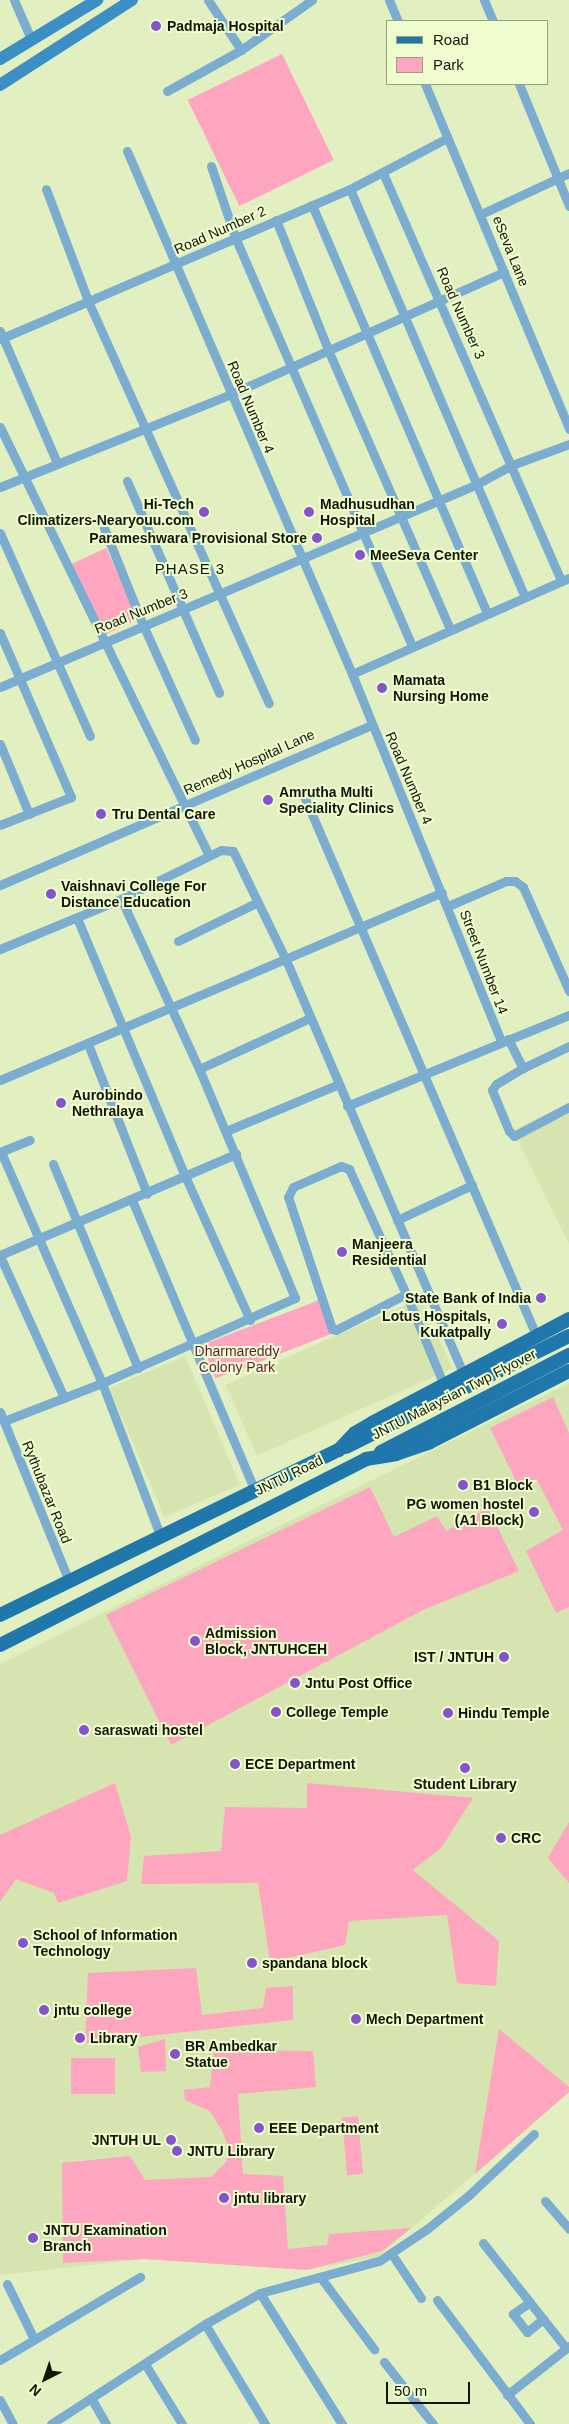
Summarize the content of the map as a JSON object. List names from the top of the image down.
{
  "streets": {
    "main road": ["JNTU Malaysian Twp Flyover", "JNTU Road"],
    "street": [
      "Road Number 2",
      "eSeva Lane",
      "Road Number 3",
      "Road Number 4",
      "Remedy Hospital Lane",
      "Street Number 14",
      "Rythubazar Road"
    ]
  },
  "crossings": [
    ["Road Number 2", "eSeva Lane"],
    ["Road Number 2", "Road Number 3"],
    ["Road Number 2", "Road Number 4"],
    ["Road Number 3", "Road Number 4"],
    ["Road Number 4", "Remedy Hospital Lane"],
    ["Road Number 4", "Street Number 14"],
    ["JNTU Malaysian Twp Flyover", "JNTU Road"],
    ["JNTU Road", "Rythubazar Road"]
  ],
  "districts": ["PHASE 3"],
  "parks": ["Dharmareddy Colony Park"],
  "places": [
    "Padmaja Hospital",
    "Hi-Tech Climatizers-Nearyouu.com",
    "Madhusudhan Hospital",
    "Parameshwara Provisional Store",
    "MeeSeva Center",
    "Mamata Nursing Home",
    "Amrutha Multi Speciality Clinics",
    "Tru Dental Care",
    "Vaishnavi College For Distance Education",
    "Aurobindo Nethralaya",
    "Manjeera Residential",
    "State Bank of India",
    "Lotus Hospitals, Kukatpally",
    "B1 Block",
    "PG women hostel (A1 Block)",
    "Admission Block, JNTUHCEH",
    "IST / JNTUH",
    "Jntu Post Office",
    "College Temple",
    "Hindu Temple",
    "saraswati hostel",
    "ECE Department",
    "Student Library",
    "CRC",
    "School of Information Technology",
    "spandana block",
    "jntu college",
    "Mech Department",
    "Library",
    "BR Ambedkar Statue",
    "EEE Department",
    "JNTUH UL",
    "JNTU Library",
    "jntu library",
    "JNTU Examination Branch"
  ],
  "legend": ["Road", "Park"],
  "scale_bar": "50 m",
  "north": "bottom left"
}
